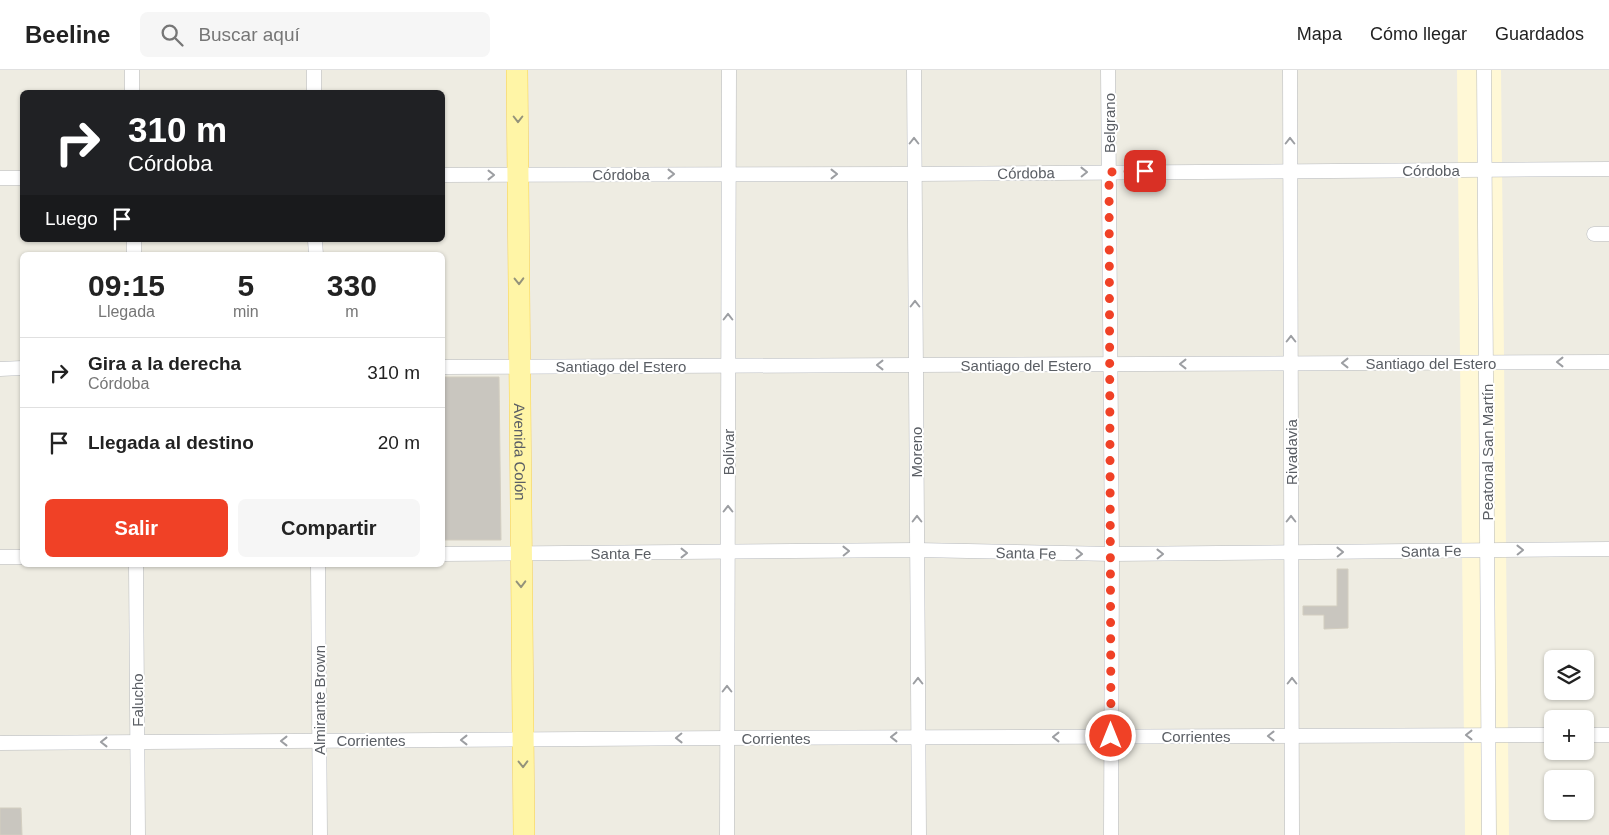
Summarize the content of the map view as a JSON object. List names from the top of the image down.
{
  "streets": {
    "main road": ["Avenida Colón"],
    "street": [
      "Belgrano",
      "Córdoba",
      "Santiago del Estero",
      "Bolívar",
      "Moreno",
      "Rivadavia",
      "Peatonal San Martín",
      "Santa Fe",
      "Falucho",
      "Almirante Brown",
      "Corrientes"
    ]
  },
  "crossings": [
    ["Belgrano", "Córdoba"],
    ["Belgrano", "Santiago del Estero"],
    ["Belgrano", "Santa Fe"],
    ["Belgrano", "Corrientes"],
    ["Córdoba", "Bolívar"],
    ["Córdoba", "Moreno"],
    ["Córdoba", "Rivadavia"],
    ["Córdoba", "Peatonal San Martín"],
    ["Córdoba", "Avenida Colón"],
    ["Santiago del Estero", "Bolívar"],
    ["Santiago del Estero", "Moreno"],
    ["Santiago del Estero", "Rivadavia"],
    ["Santiago del Estero", "Peatonal San Martín"],
    ["Santiago del Estero", "Avenida Colón"],
    ["Bolívar", "Santa Fe"],
    ["Bolívar", "Corrientes"],
    ["Moreno", "Santa Fe"],
    ["Moreno", "Corrientes"],
    ["Rivadavia", "Santa Fe"],
    ["Rivadavia", "Corrientes"],
    ["Peatonal San Martín", "Santa Fe"],
    ["Peatonal San Martín", "Corrientes"],
    ["Avenida Colón", "Santa Fe"],
    ["Avenida Colón", "Corrientes"],
    ["Falucho", "Corrientes"],
    ["Almirante Brown", "Corrientes"]
  ],
  "one_way": [
    "Córdoba",
    "Santiago del Estero",
    "Bolívar",
    "Moreno",
    "Rivadavia",
    "Avenida Colón",
    "Santa Fe",
    "Corrientes"
  ],
  "page": {
    "header": "Beeline",
    "search": "Buscar aquí",
    "nav": ["Mapa", "Cómo llegar", "Guardados"],
    "turn": ["310 m", "Córdoba"],
    "then": "Luego",
    "eta": [
      "09:15",
      "Llegada",
      "5",
      "min",
      "330",
      "m"
    ],
    "list": [
      {
        "name": "Gira a la derecha",
        "note": "Córdoba",
        "value": "310 m"
      },
      {
        "name": "Llegada al destino",
        "value": "20 m"
      }
    ],
    "buttons": ["Salir", "Compartir"],
    "map_buttons": ["+", "−"]
  }
}
